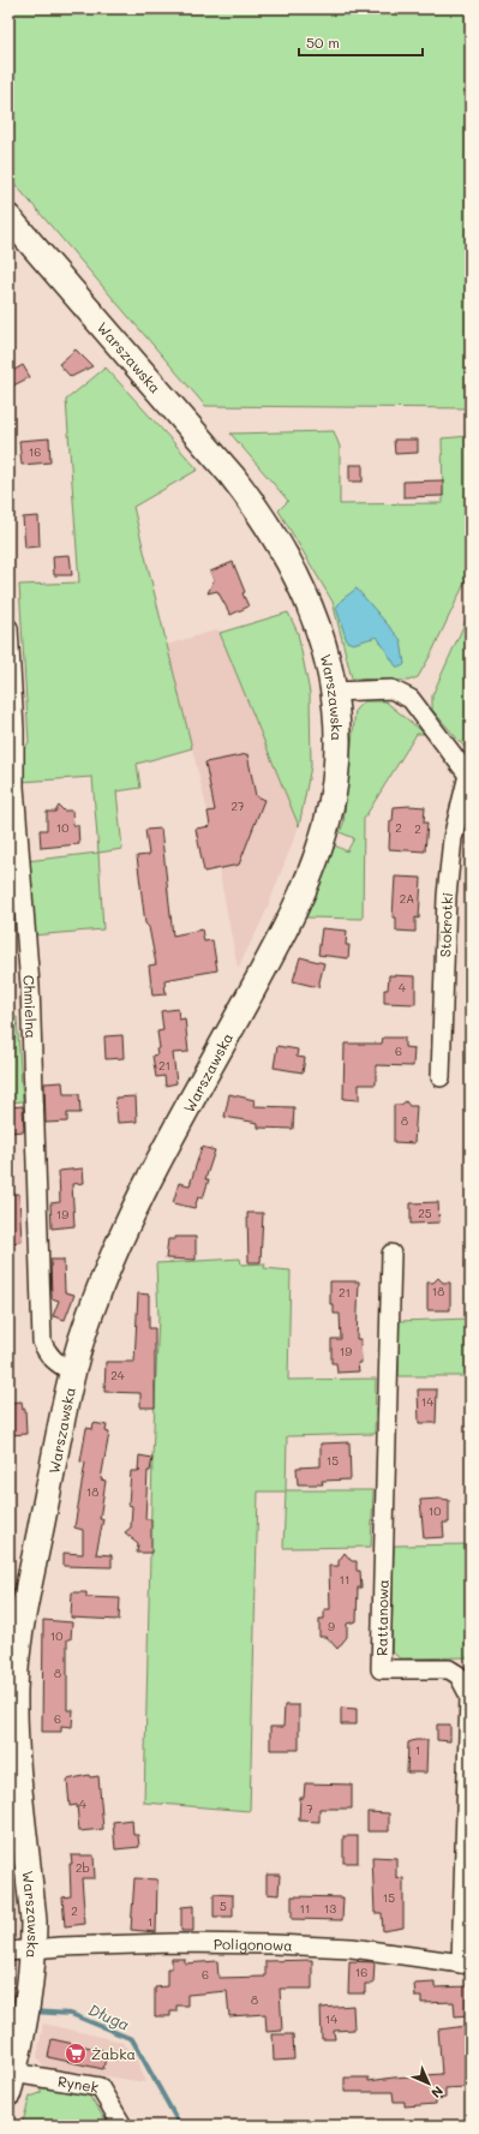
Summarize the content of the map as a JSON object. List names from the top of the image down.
{
  "streets": {
    "main road": ["Warszawska"],
    "street": [
      "Stokrotki",
      "Chmielna",
      "Rattanowa",
      "Poligonowa",
      "Rynek"
    ]
  },
  "crossings": [
    ["Warszawska", "Chmielna"],
    ["Warszawska", "Poligonowa"],
    ["Warszawska", "Rynek"],
    ["Rattanowa", "Poligonowa"]
  ],
  "water": ["Długa"],
  "places": {
    "supermarket": ["Żabka"]
  },
  "house_numbers": [
    "16",
    "27",
    "10",
    "2",
    "2",
    "2A",
    "4",
    "6",
    "21",
    "8",
    "25",
    "19",
    "18",
    "21",
    "19",
    "24",
    "14",
    "15",
    "18",
    "10",
    "11",
    "9",
    "10",
    "8",
    "6",
    "1",
    "4",
    "7",
    "2b",
    "15",
    "5",
    "11",
    "13",
    "2",
    "1",
    "16",
    "6",
    "8",
    "14"
  ],
  "scale_bar": "50 m",
  "north": "bottom right"
}
